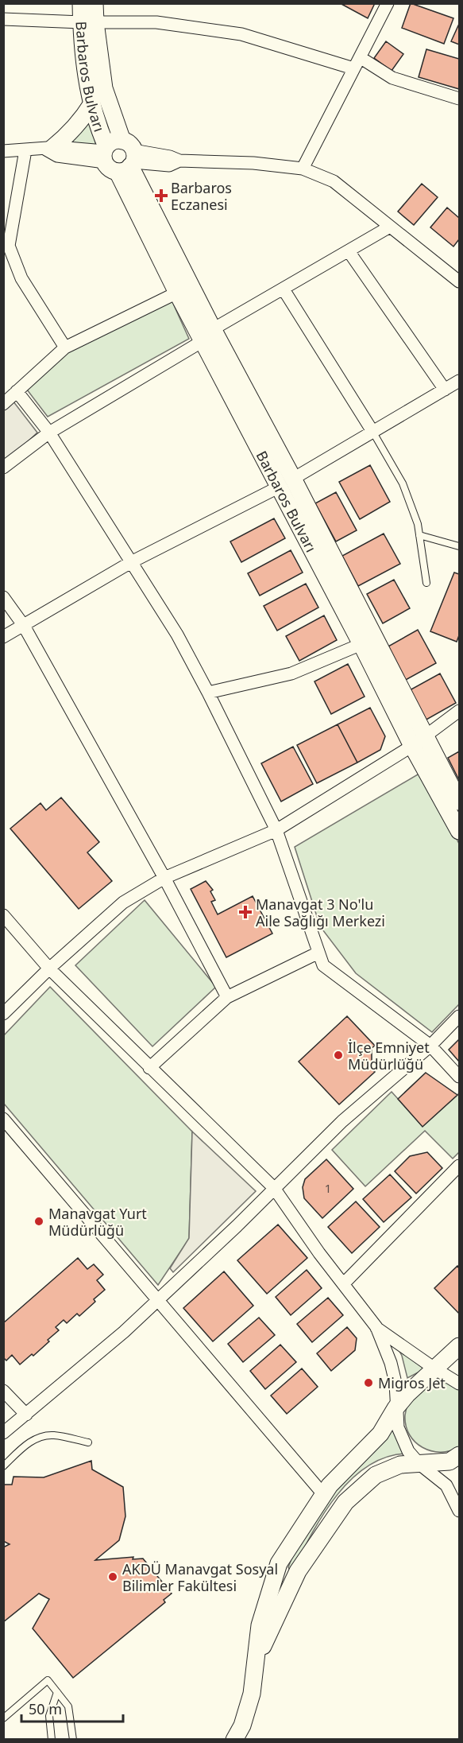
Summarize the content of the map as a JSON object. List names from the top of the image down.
{
  "streets": {
    "street": ["Barbaros Bulvarı"]
  },
  "places": {
    "health": ["Barbaros Eczanesi", "Manavgat 3 No'lu Aile Sağlığı Merkezi"],
    "other": [
      "İlçe Emniyet Müdürlüğü",
      "Manavgat Yurt Müdürlüğü",
      "Migros Jet",
      "AKDÜ Manavgat Sosyal Bilimler Fakültesi"
    ]
  },
  "house_numbers": ["1"],
  "scale_bar": "50 m"
}
